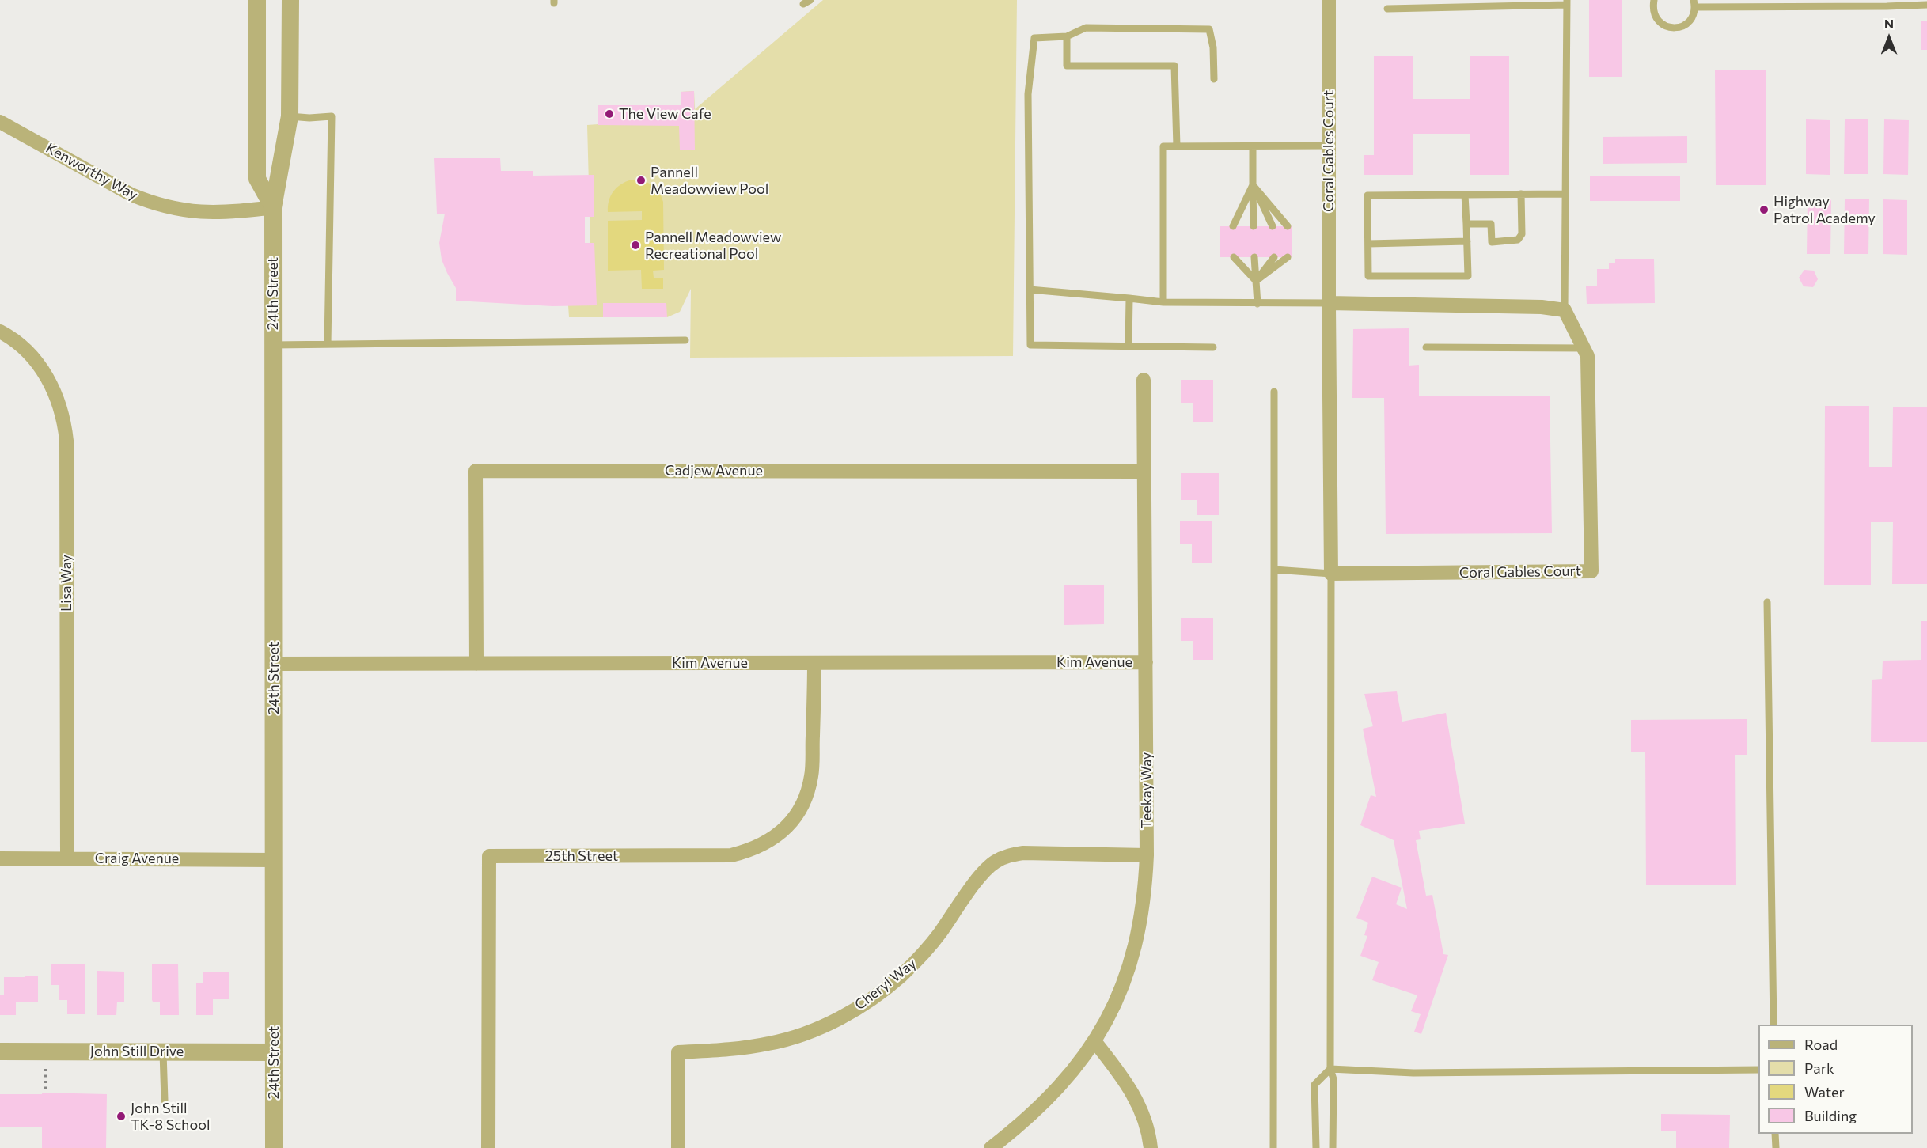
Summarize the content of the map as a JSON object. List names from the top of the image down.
{
  "streets": {
    "street": [
      "Coral Gables Court",
      "Kenworthy Way",
      "24th Street",
      "Cadjew Avenue",
      "Lisa Way",
      "Kim Avenue",
      "Teekay Way",
      "25th Street",
      "Craig Avenue",
      "Cheryl Way",
      "John Still Drive"
    ]
  },
  "crossings": [
    ["Kenworthy Way", "24th Street"],
    ["24th Street", "Kim Avenue"],
    ["24th Street", "Craig Avenue"],
    ["24th Street", "John Still Drive"],
    ["Cadjew Avenue", "Kim Avenue"],
    ["Cadjew Avenue", "Teekay Way"],
    ["Lisa Way", "Craig Avenue"],
    ["Kim Avenue", "Teekay Way"],
    ["Kim Avenue", "25th Street"],
    ["Teekay Way", "Cheryl Way"]
  ],
  "places": [
    "The View Cafe",
    "Pannell Meadowview Pool",
    "Highway Patrol Academy",
    "Pannell Meadowview Recreational Pool",
    "John Still TK-8 School"
  ],
  "legend": [
    "Road",
    "Park",
    "Water",
    "Building"
  ],
  "north": "top"
}
